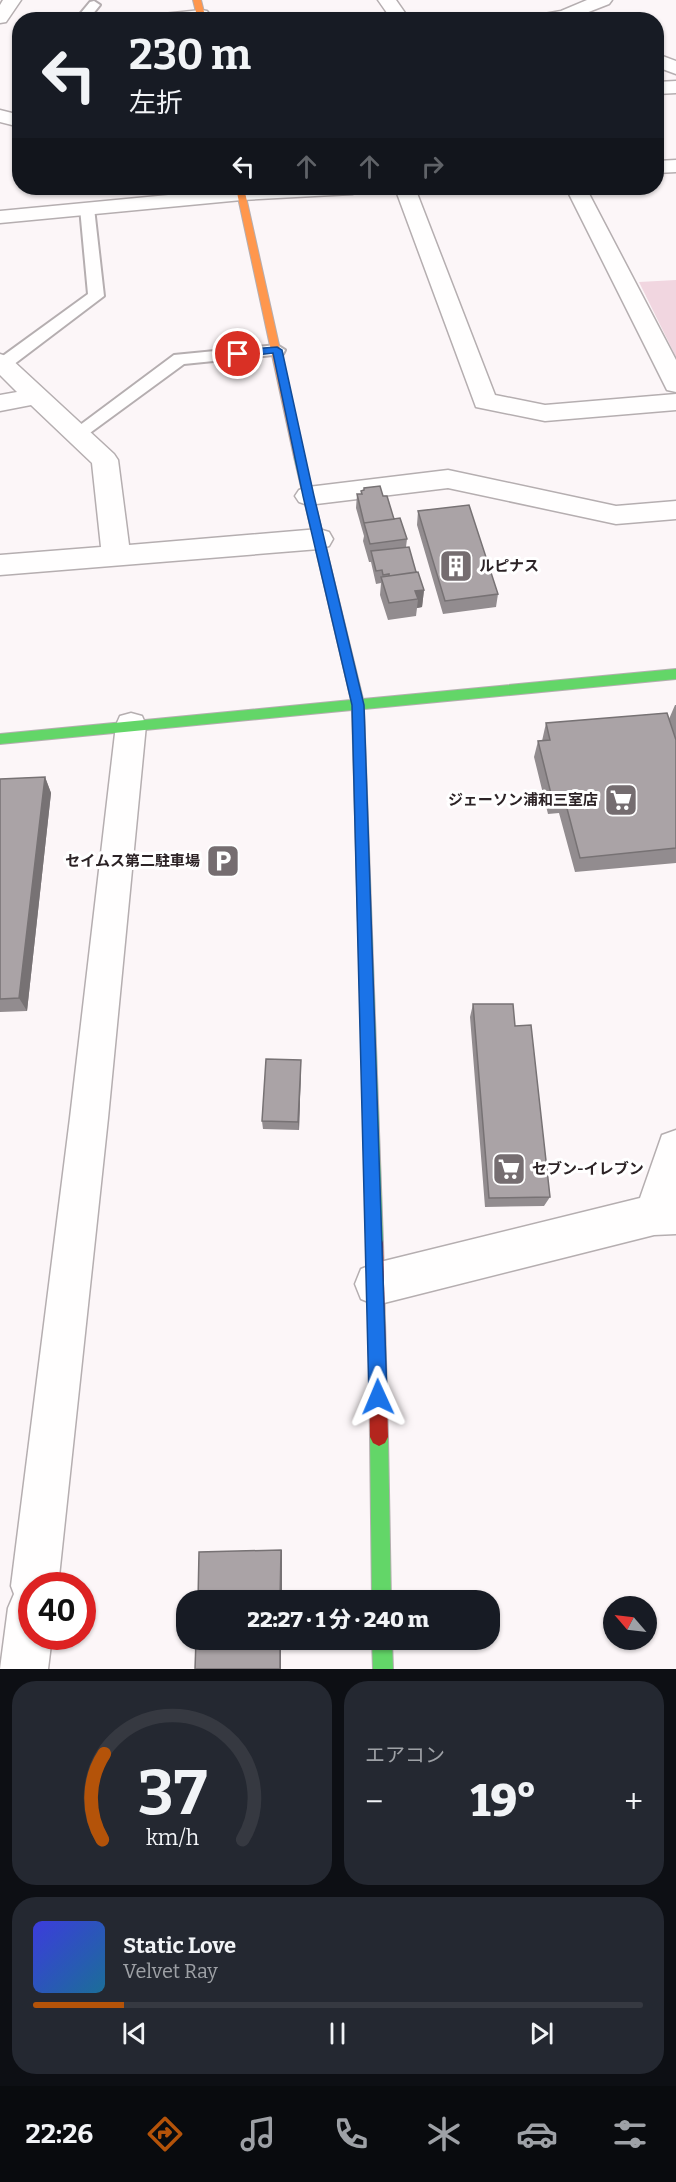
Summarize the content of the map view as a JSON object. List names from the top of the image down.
{
  "places": {
    "building": ["ルピナス"],
    "supermarket": ["ジェーソン浦和三室店", "セブン-イレブン"],
    "parking": ["セイムス第二駐車場"]
  },
  "north": "top left",
  "page": {
    "turn": ["230 m", "左折"],
    "limit": "40",
    "trip": "22:27 · 1 分 · 240 m",
    "tile": "エアコン",
    "heat": ["−", "19°", "+"],
    "song": ["Static Love", "Velvet Ray"],
    "tabs": "22:26",
    "gauge": ["37", "km/h"]
  }
}
